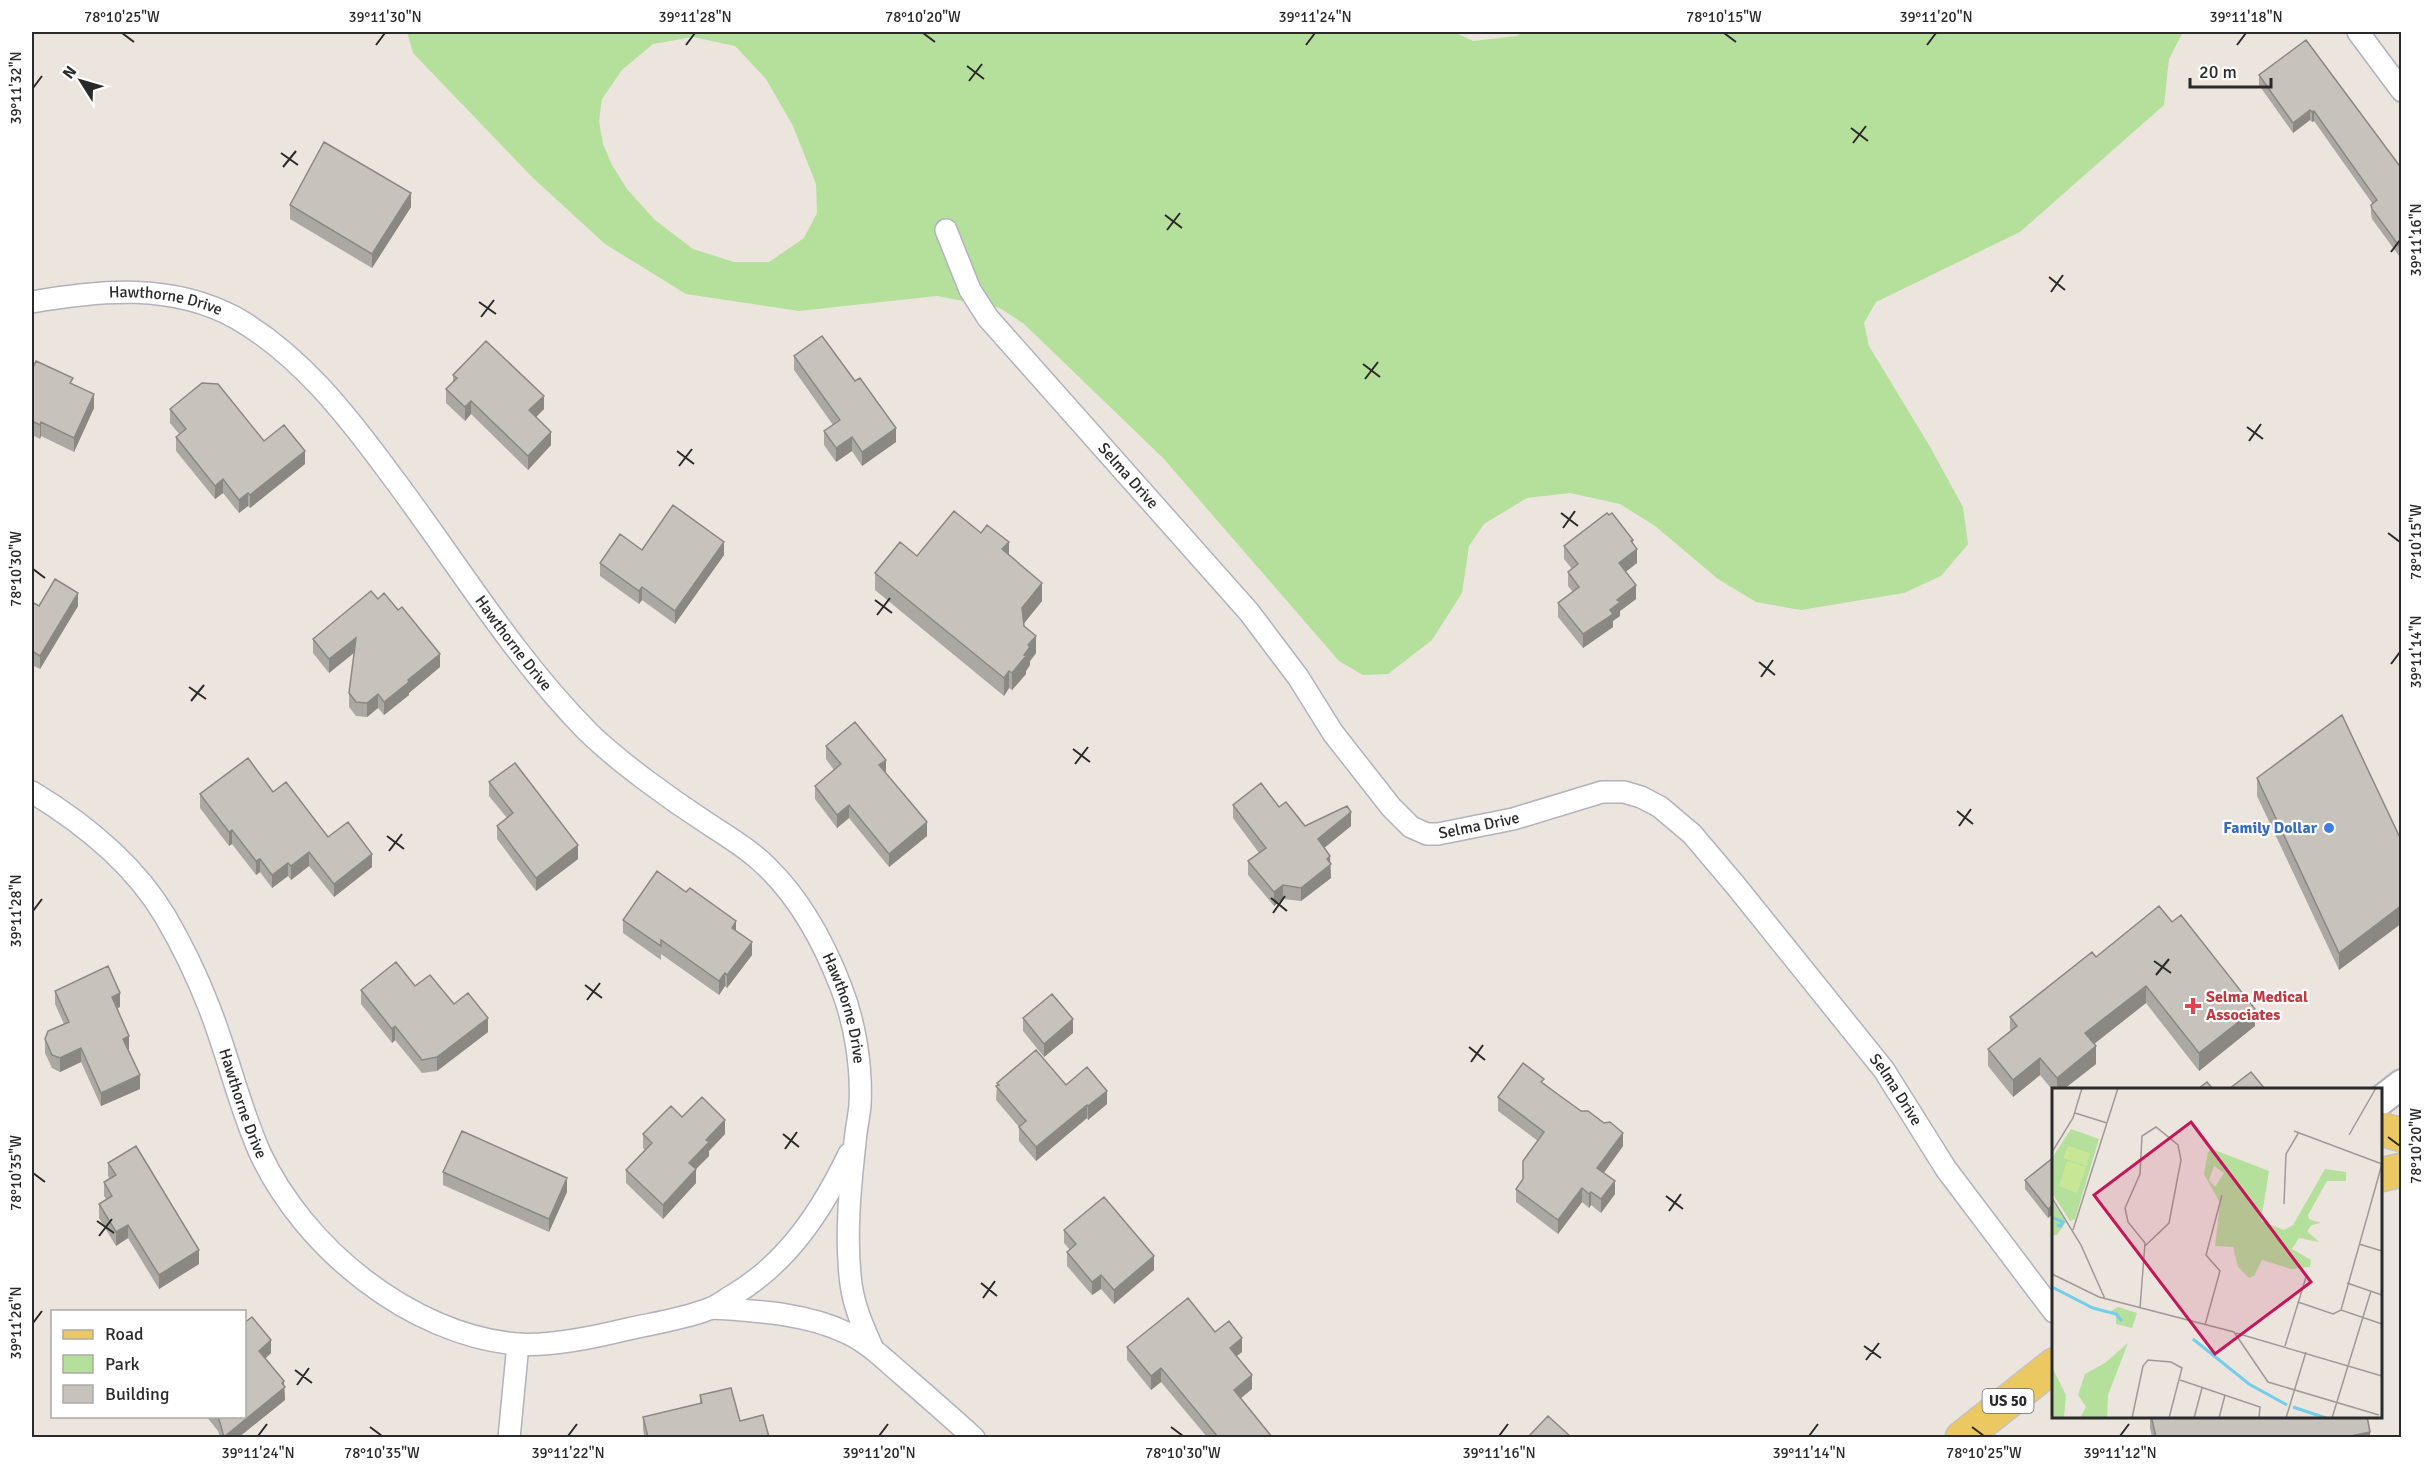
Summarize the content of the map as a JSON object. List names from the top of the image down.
{
  "streets": {
    "main road": ["US 50"],
    "street": ["Hawthorne Drive", "Selma Drive"]
  },
  "places": {
    "other": ["Family Dollar"],
    "health": ["Selma Medical Associates"]
  },
  "legend": ["Road", "Park", "Building"],
  "scale_bar": "20 m",
  "north": "top left",
  "coordinates": [
    "78°10'25\"W",
    "39°11'30\"N",
    "39°11'28\"N",
    "78°10'20\"W",
    "39°11'24\"N",
    "78°10'15\"W",
    "39°11'20\"N",
    "39°11'18\"N",
    "39°11'32\"N",
    "39°11'16\"N",
    "78°10'30\"W",
    "39°11'14\"N",
    "78°10'35\"W",
    "39°11'26\"N",
    "39°11'22\"N",
    "39°11'12\"N"
  ]
}
